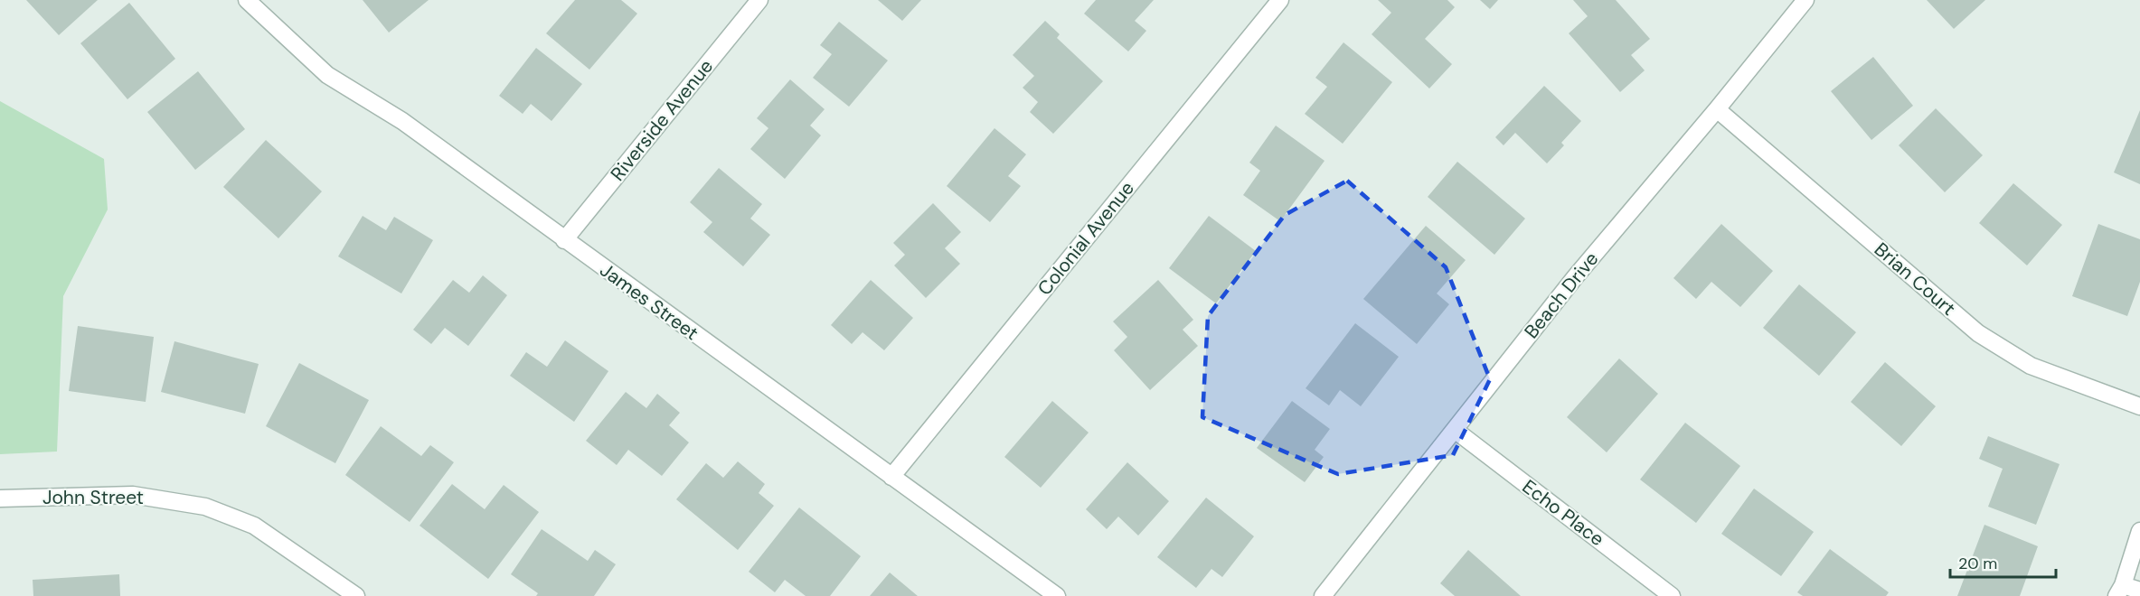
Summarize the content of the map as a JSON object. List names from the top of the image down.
{
  "streets": {
    "street": [
      "Riverside Avenue",
      "Colonial Avenue",
      "Brian Court",
      "Beach Drive",
      "James Street",
      "John Street",
      "Echo Place"
    ]
  },
  "crossings": [
    ["Riverside Avenue", "James Street"],
    ["Colonial Avenue", "James Street"],
    ["Brian Court", "Beach Drive"],
    ["Beach Drive", "Echo Place"]
  ],
  "scale_bar": "20 m"
}
